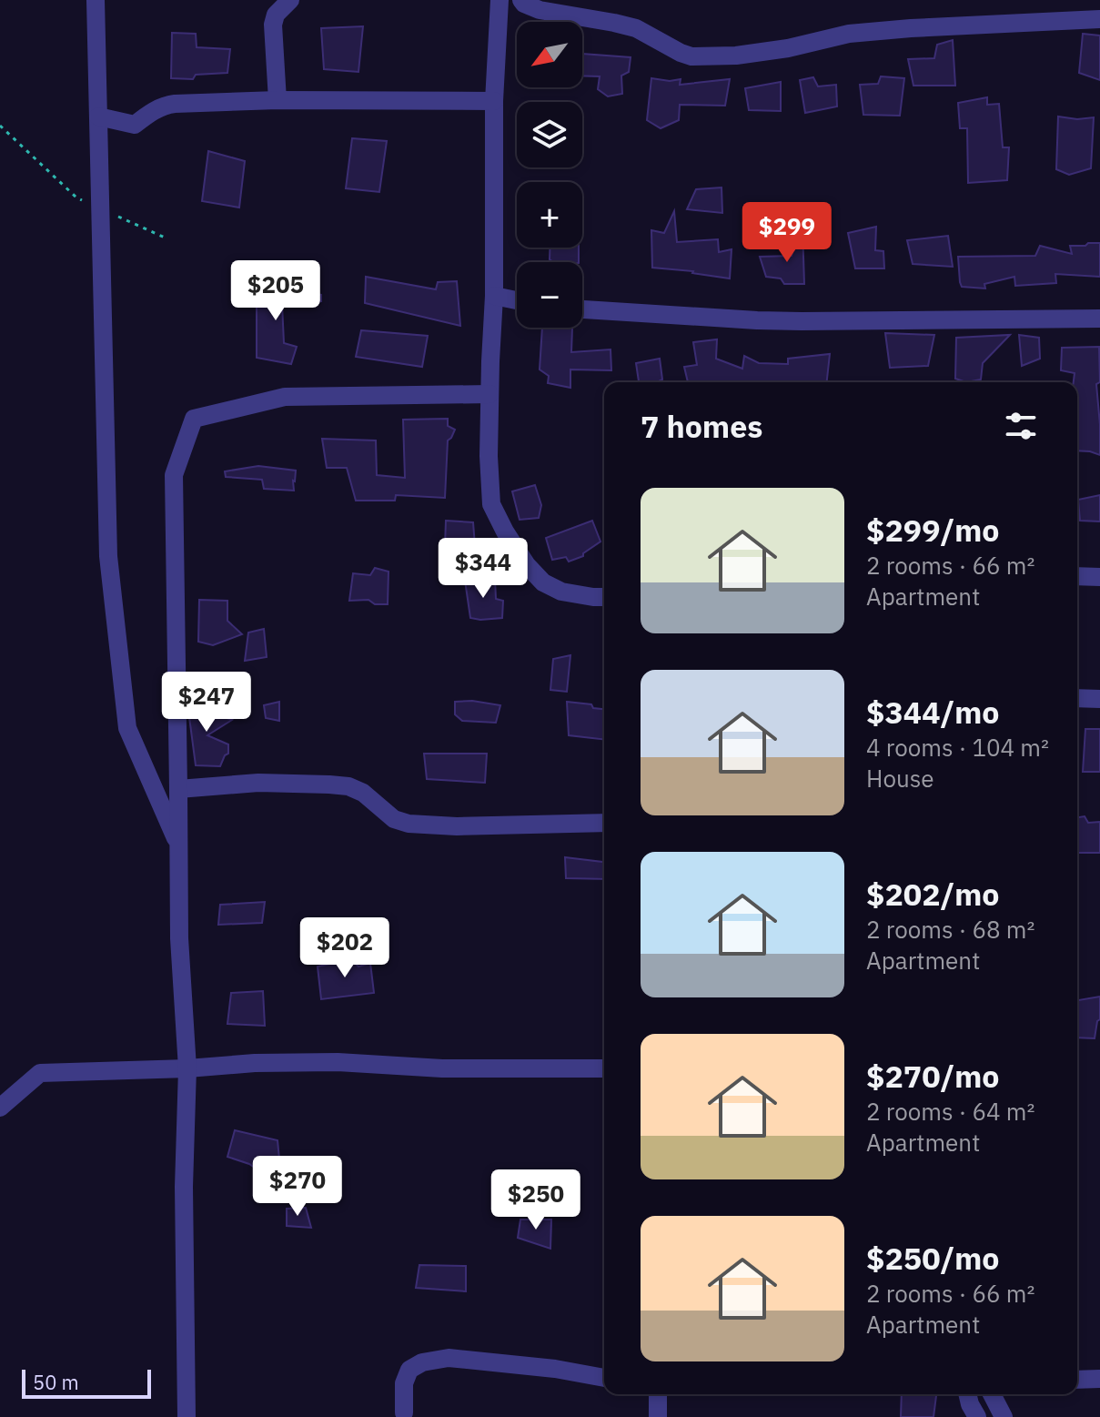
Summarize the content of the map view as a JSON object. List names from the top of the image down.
{
  "scale_bar": "50 m",
  "north": "bottom left",
  "page": {
    "map_buttons": ["+", "−"],
    "price": [
      "$299",
      "$205",
      "$344",
      "$247",
      "$202",
      "$270",
      "$250"
    ],
    "heading": "7 homes",
    "list": [
      {
        "name": "$299/mo",
        "note": "2 rooms · 66 m² · Apartment"
      },
      {
        "name": "$344/mo",
        "note": "4 rooms · 104 m² · House"
      },
      {
        "name": "$202/mo",
        "note": "2 rooms · 68 m² · Apartment"
      },
      {
        "name": "$270/mo",
        "note": "2 rooms · 64 m² · Apartment"
      },
      {
        "name": "$250/mo",
        "note": "2 rooms · 66 m² · Apartment"
      }
    ],
    "scale": "50 m"
  }
}
